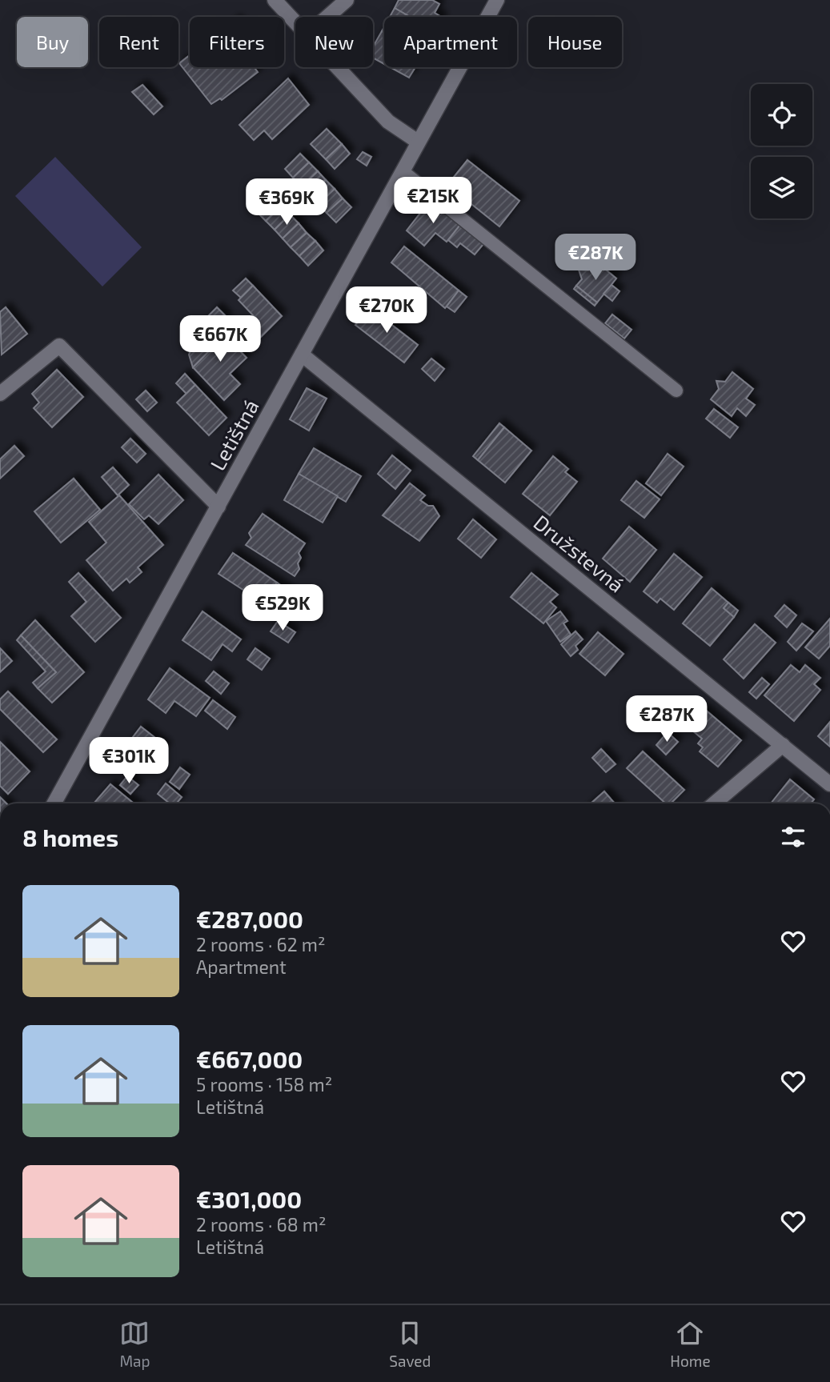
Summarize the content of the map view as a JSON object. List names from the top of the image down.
{
  "streets": {
    "street": ["Letištná", "Družstevná"]
  },
  "crossings": [
    ["Letištná", "Družstevná"]
  ],
  "page": {
    "chip": [
      "Buy",
      "Rent",
      "Filters",
      "New",
      "Apartment",
      "House"
    ],
    "price": [
      "€215K",
      "€369K",
      "€287K",
      "€270K",
      "€667K",
      "€529K",
      "€287K",
      "€301K"
    ],
    "heading": "8 homes",
    "list": [
      {
        "name": "€287,000",
        "note": "2 rooms · 62 m² · Apartment"
      },
      {
        "name": "€667,000",
        "note": "5 rooms · 158 m² · Letištná"
      },
      {
        "name": "€301,000",
        "note": "2 rooms · 68 m² · Letištná"
      }
    ],
    "tabs": ["Map", "Saved", "Home"]
  }
}
